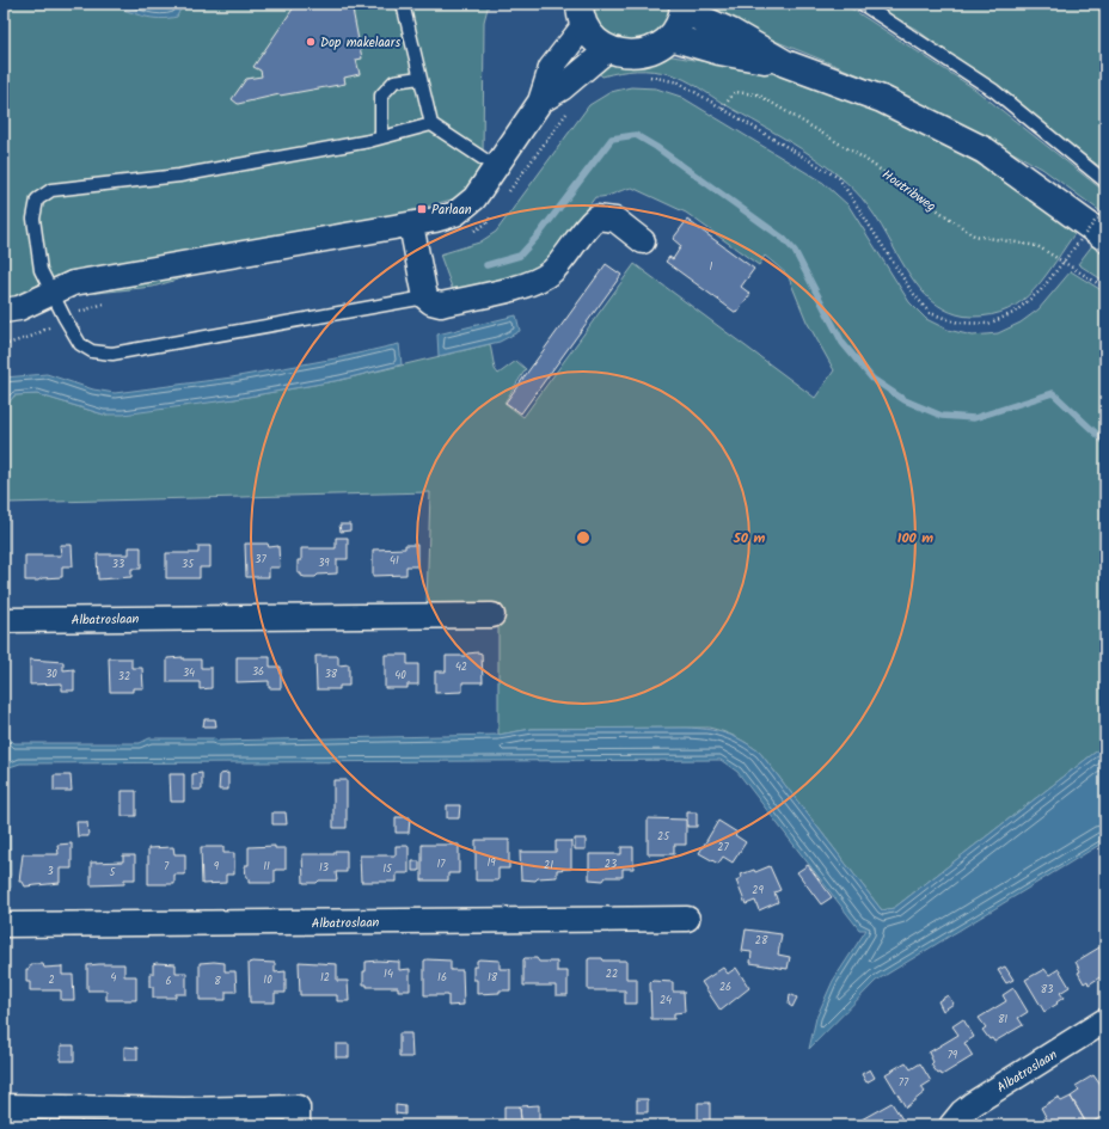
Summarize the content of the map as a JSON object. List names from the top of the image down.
{
  "streets": {
    "street": ["Albatroslaan"],
    "path": ["Houtribweg"]
  },
  "places": {
    "other": ["Dop makelaars"],
    "transit": ["Parlaan"]
  },
  "house_numbers": [
    "1",
    "37",
    "41",
    "39",
    "33",
    "35",
    "42",
    "36",
    "34",
    "30",
    "38",
    "40",
    "32",
    "25",
    "27",
    "19",
    "17",
    "23",
    "21",
    "7",
    "9",
    "11",
    "13",
    "15",
    "3",
    "5",
    "29",
    "28",
    "14",
    "22",
    "4",
    "12",
    "16",
    "18",
    "2",
    "10",
    "6",
    "8",
    "26",
    "83",
    "24",
    "81",
    "79",
    "77"
  ],
  "rings": ["50 m", "100 m"]
}
